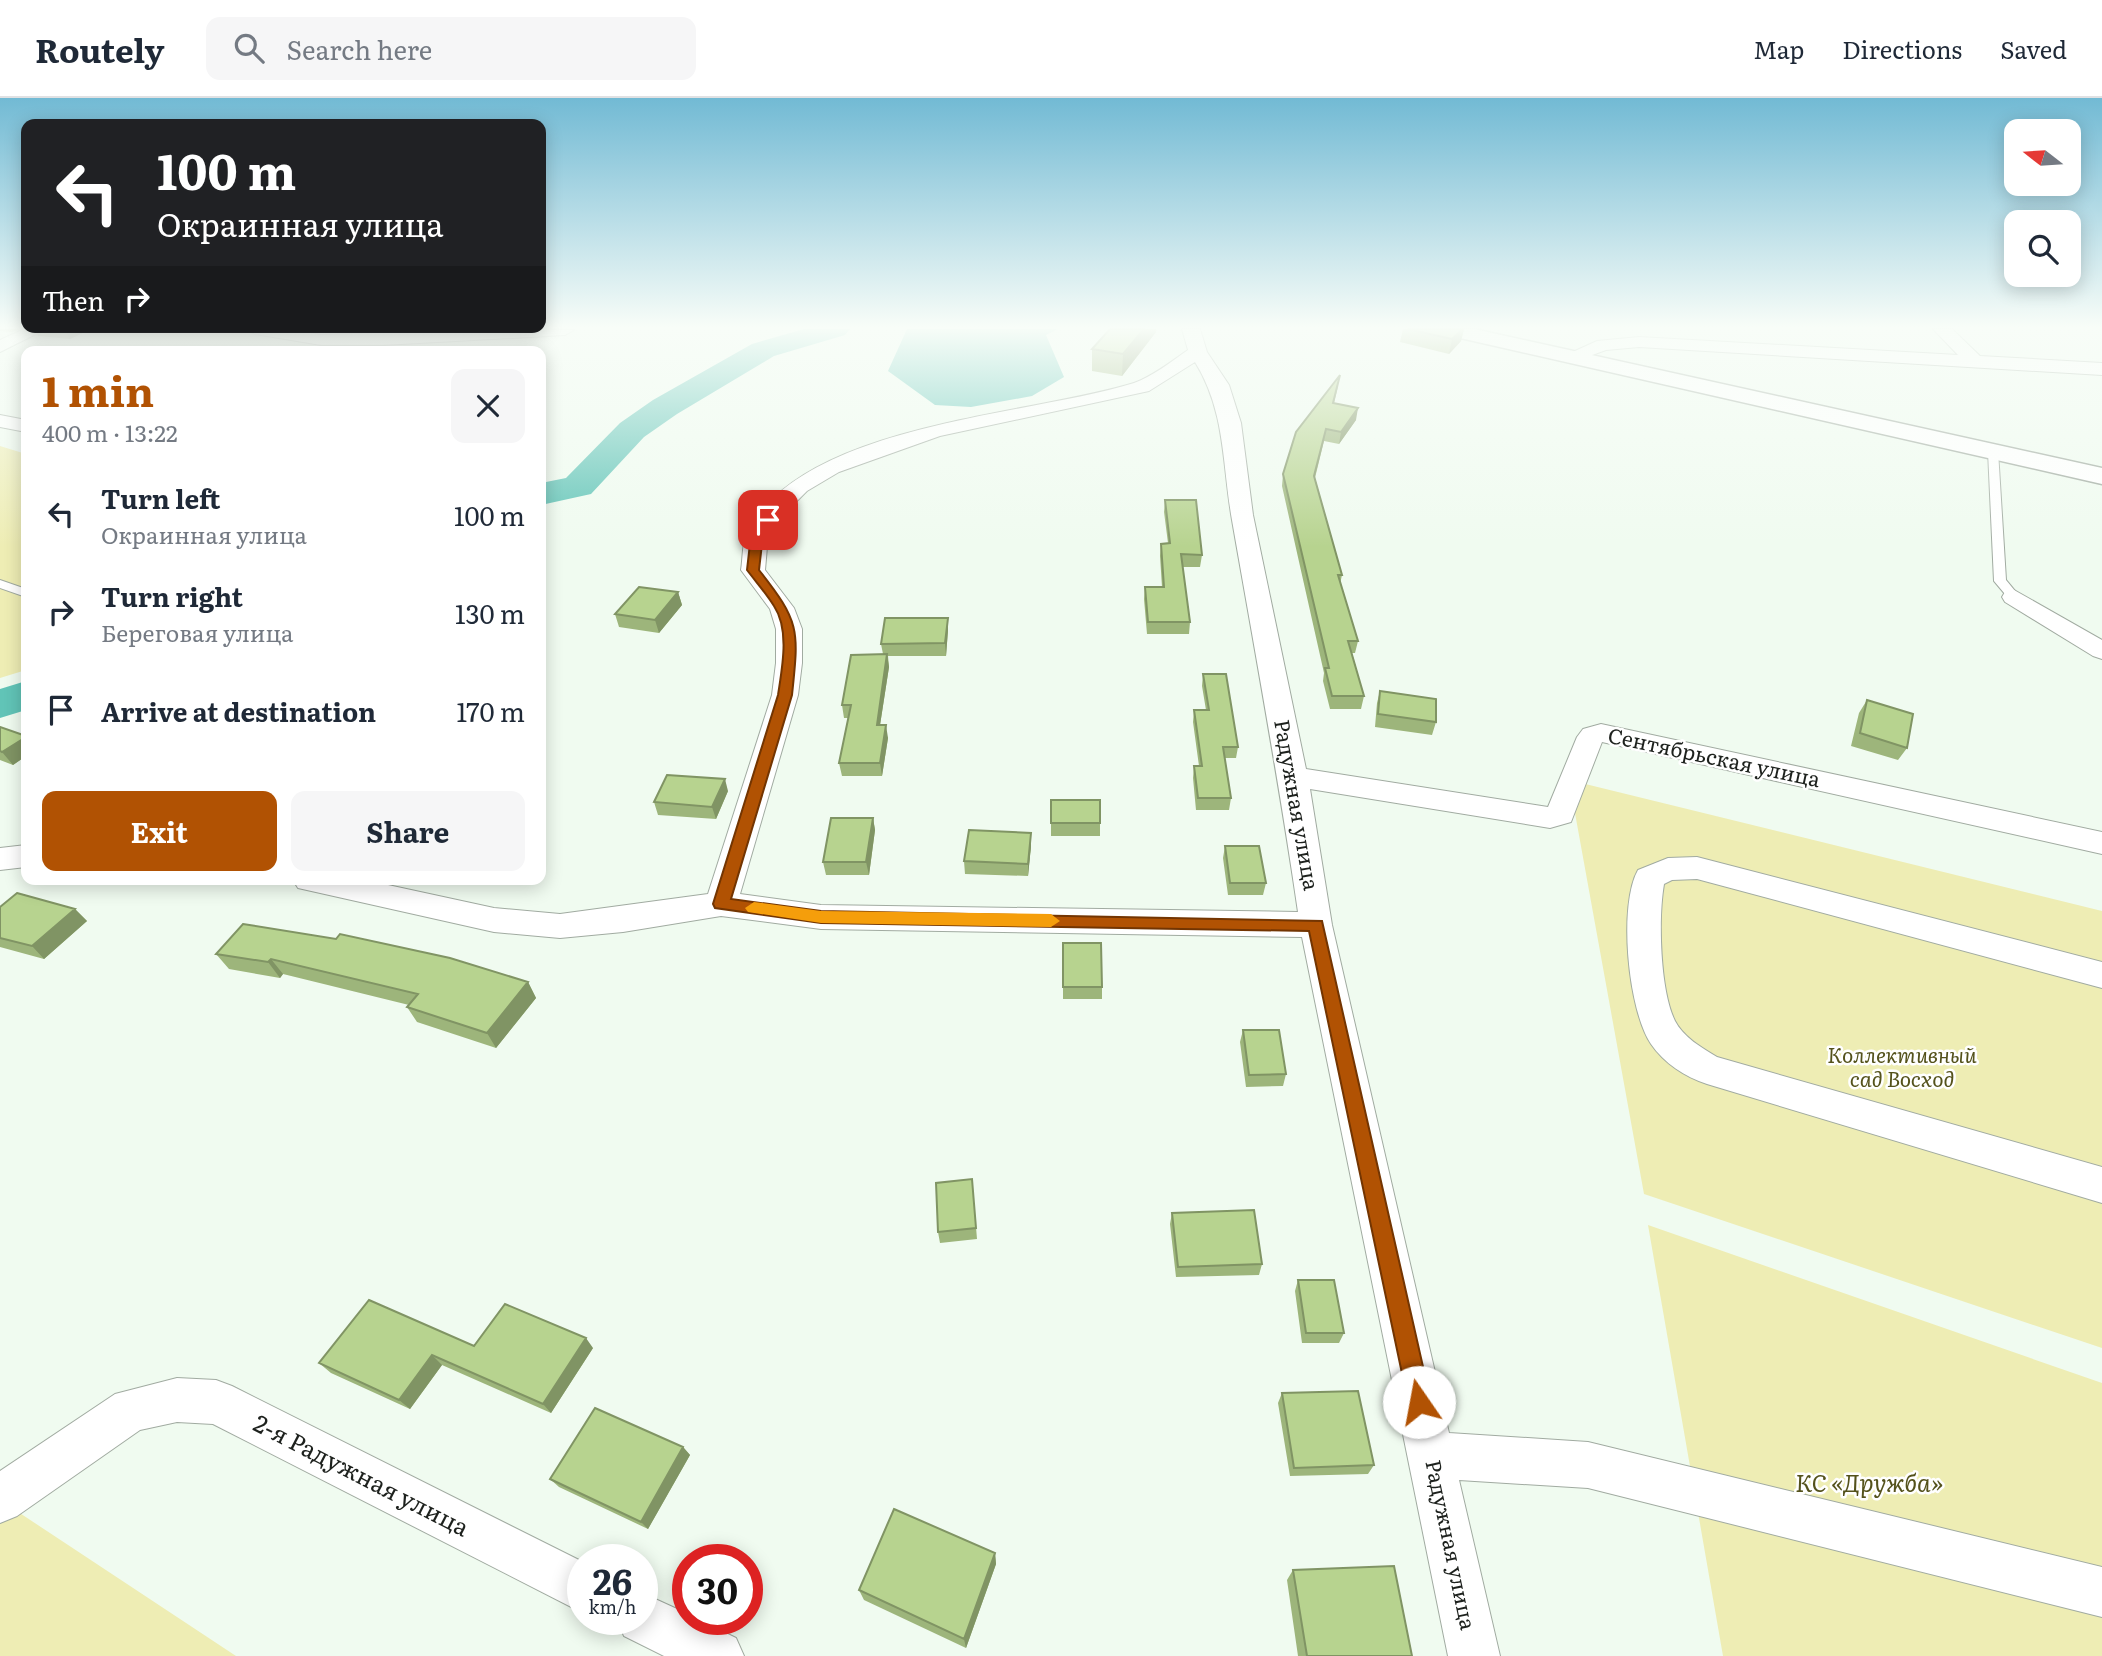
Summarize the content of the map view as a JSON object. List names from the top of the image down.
{
  "streets": {
    "street": ["Сентябрьская улица", "Радужная улица", "2-я Радужная улица"]
  },
  "crossings": [
    ["Сентябрьская улица", "Радужная улица"]
  ],
  "parks": ["Коллективный сад Восход", "КС «Дружба»"],
  "north": "left",
  "page": {
    "header": "Routely",
    "search": "Search here",
    "nav": ["Map", "Directions", "Saved"],
    "turn": ["100 m", "Окраинная улица"],
    "then": "Then",
    "heading": ["1 min", "400 m · 13:22"],
    "list": [
      {
        "name": "Turn left",
        "note": "Окраинная улица",
        "value": "100 m"
      },
      {
        "name": "Turn right",
        "note": "Береговая улица",
        "value": "130 m"
      },
      {
        "name": "Arrive at destination",
        "value": "170 m"
      }
    ],
    "buttons": ["Exit", "Share"],
    "speed": "26 km/h",
    "limit": "30"
  }
}
